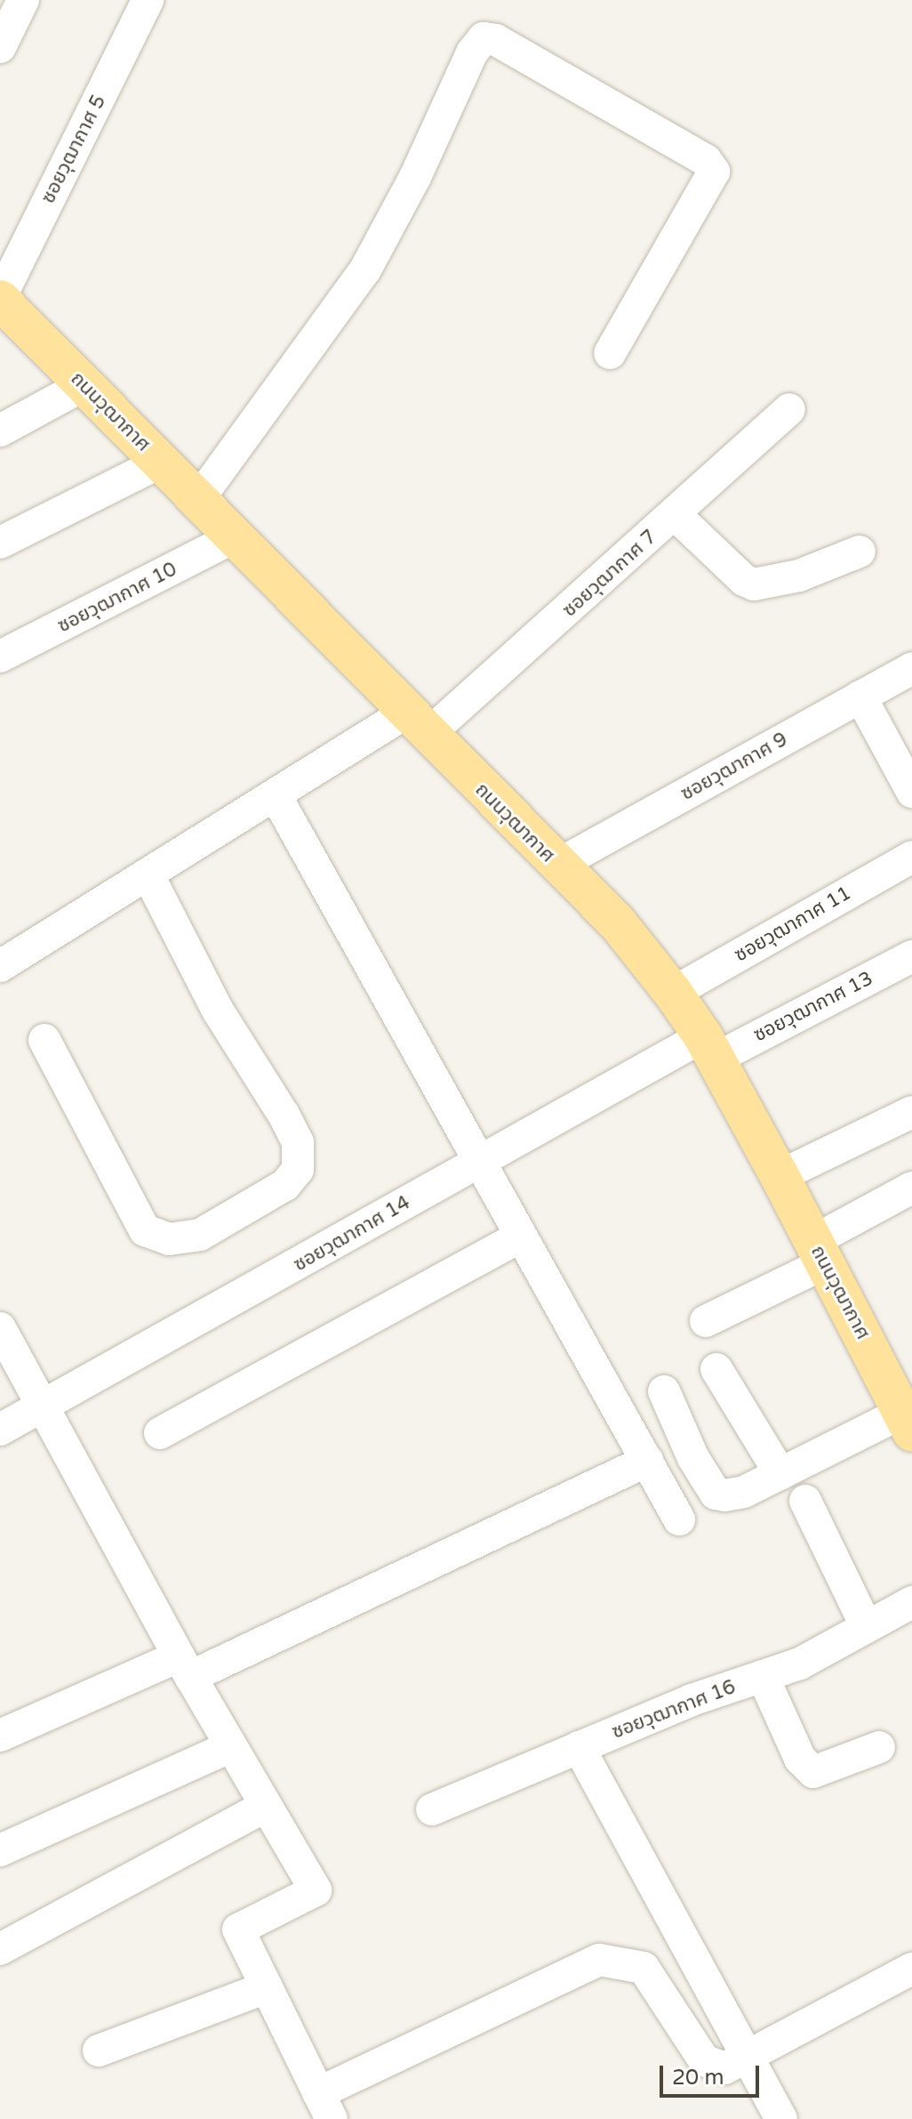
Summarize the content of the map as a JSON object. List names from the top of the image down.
{
  "streets": {
    "main road": ["ถนนวุฒากาศ"],
    "street": [
      "ซอยวุฒากาศ 5",
      "ซอยวุฒากาศ 7",
      "ซอยวุฒากาศ 10",
      "ซอยวุฒากาศ 9",
      "ซอยวุฒากาศ 11",
      "ซอยวุฒากาศ 13",
      "ซอยวุฒากาศ 14",
      "ซอยวุฒากาศ 16"
    ]
  },
  "crossings": [
    ["ซอยวุฒากาศ 5", "ถนนวุฒากาศ"],
    ["ถนนวุฒากาศ", "ซอยวุฒากาศ 7"],
    ["ถนนวุฒากาศ", "ซอยวุฒากาศ 10"],
    ["ถนนวุฒากาศ", "ซอยวุฒากาศ 9"],
    ["ถนนวุฒากาศ", "ซอยวุฒากาศ 11"],
    ["ถนนวุฒากาศ", "ซอยวุฒากาศ 13"],
    ["ถนนวุฒากาศ", "ซอยวุฒากาศ 14"],
    ["ซอยวุฒากาศ 13", "ซอยวุฒากาศ 14"]
  ],
  "scale_bar": "20 m"
}
